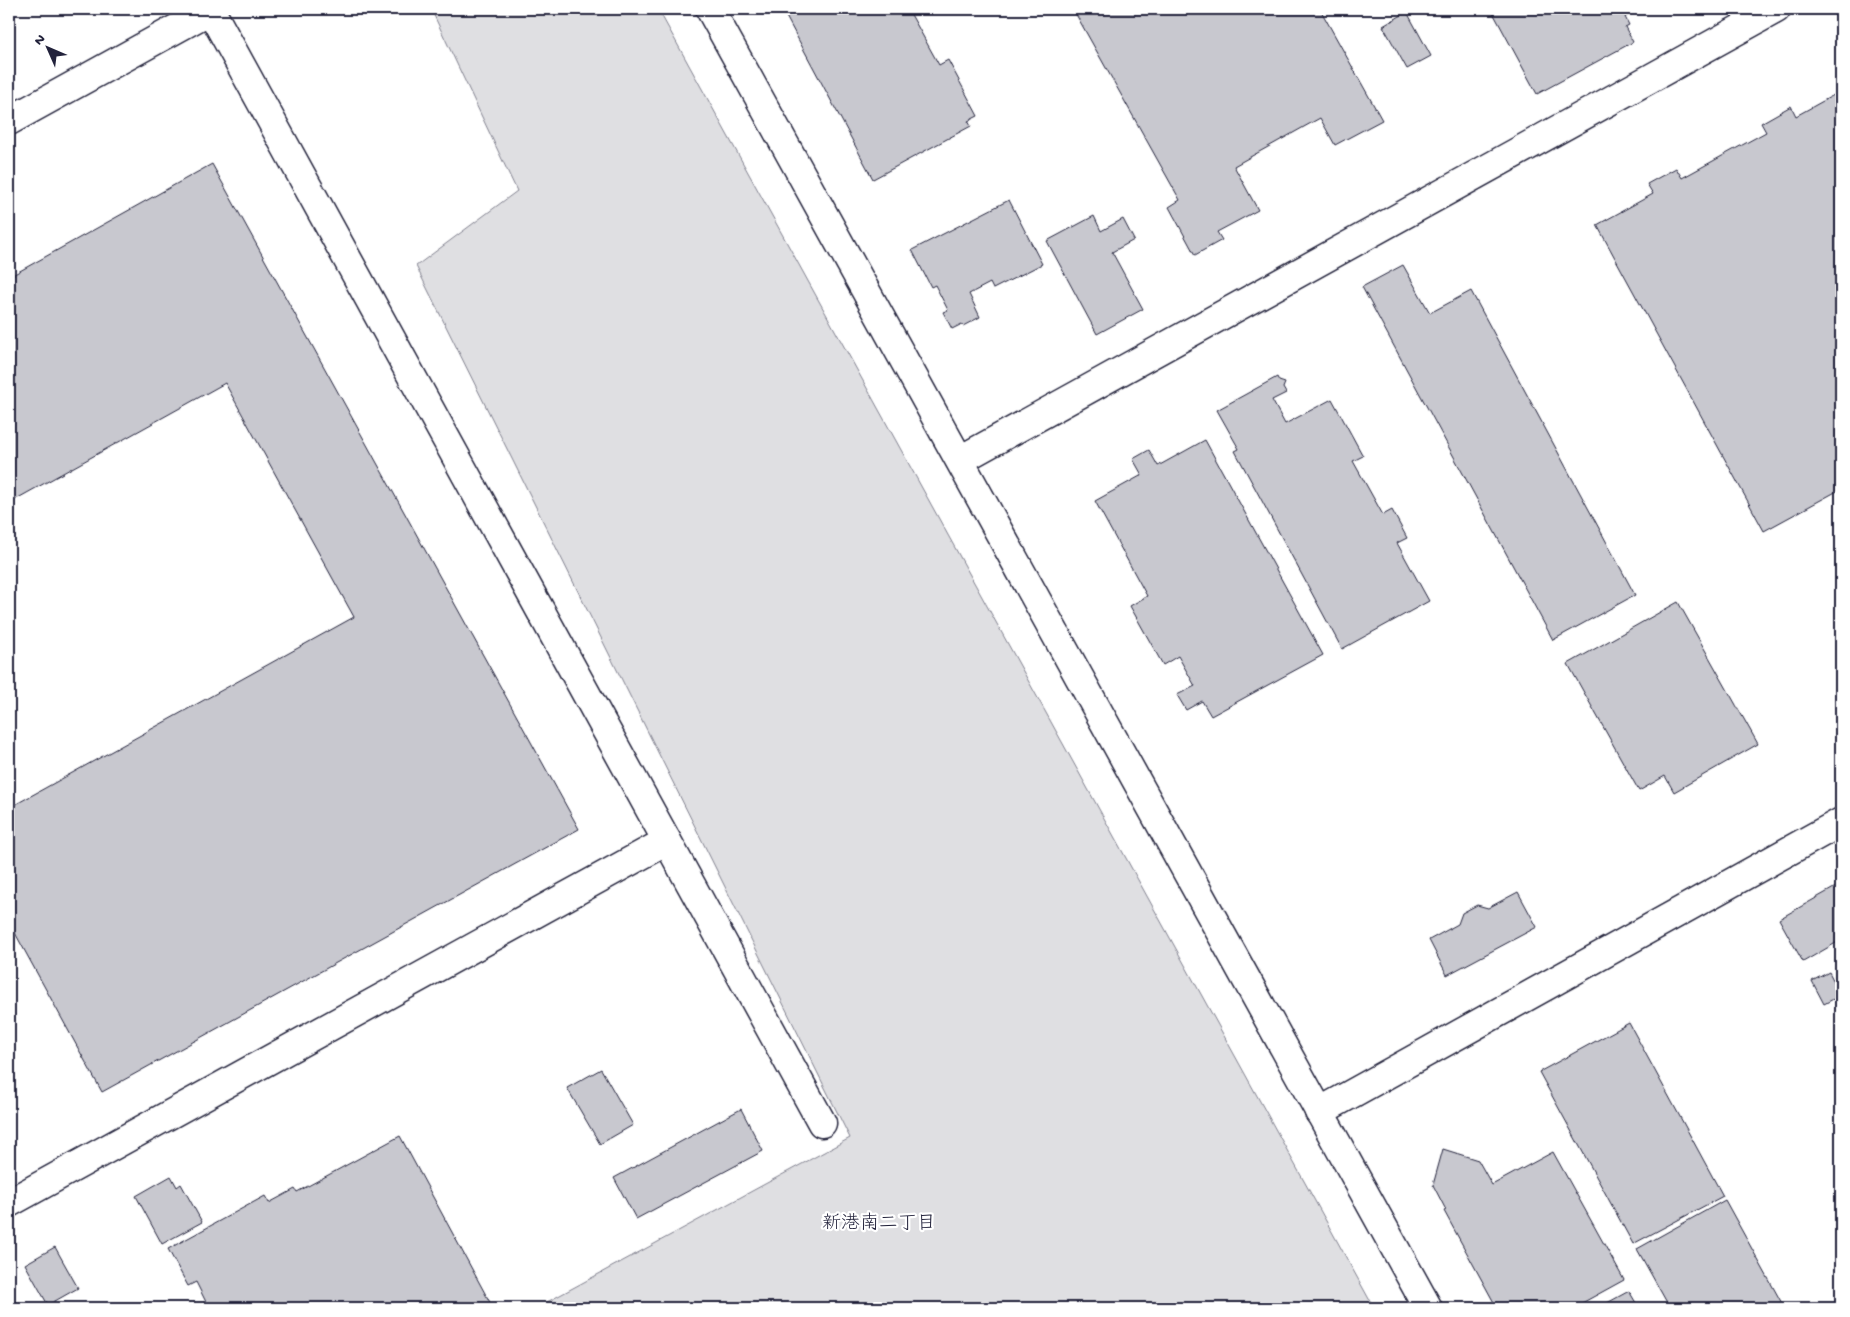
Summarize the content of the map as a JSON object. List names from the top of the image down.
{
  "districts": ["新港南二丁目"],
  "north": "top left"
}
